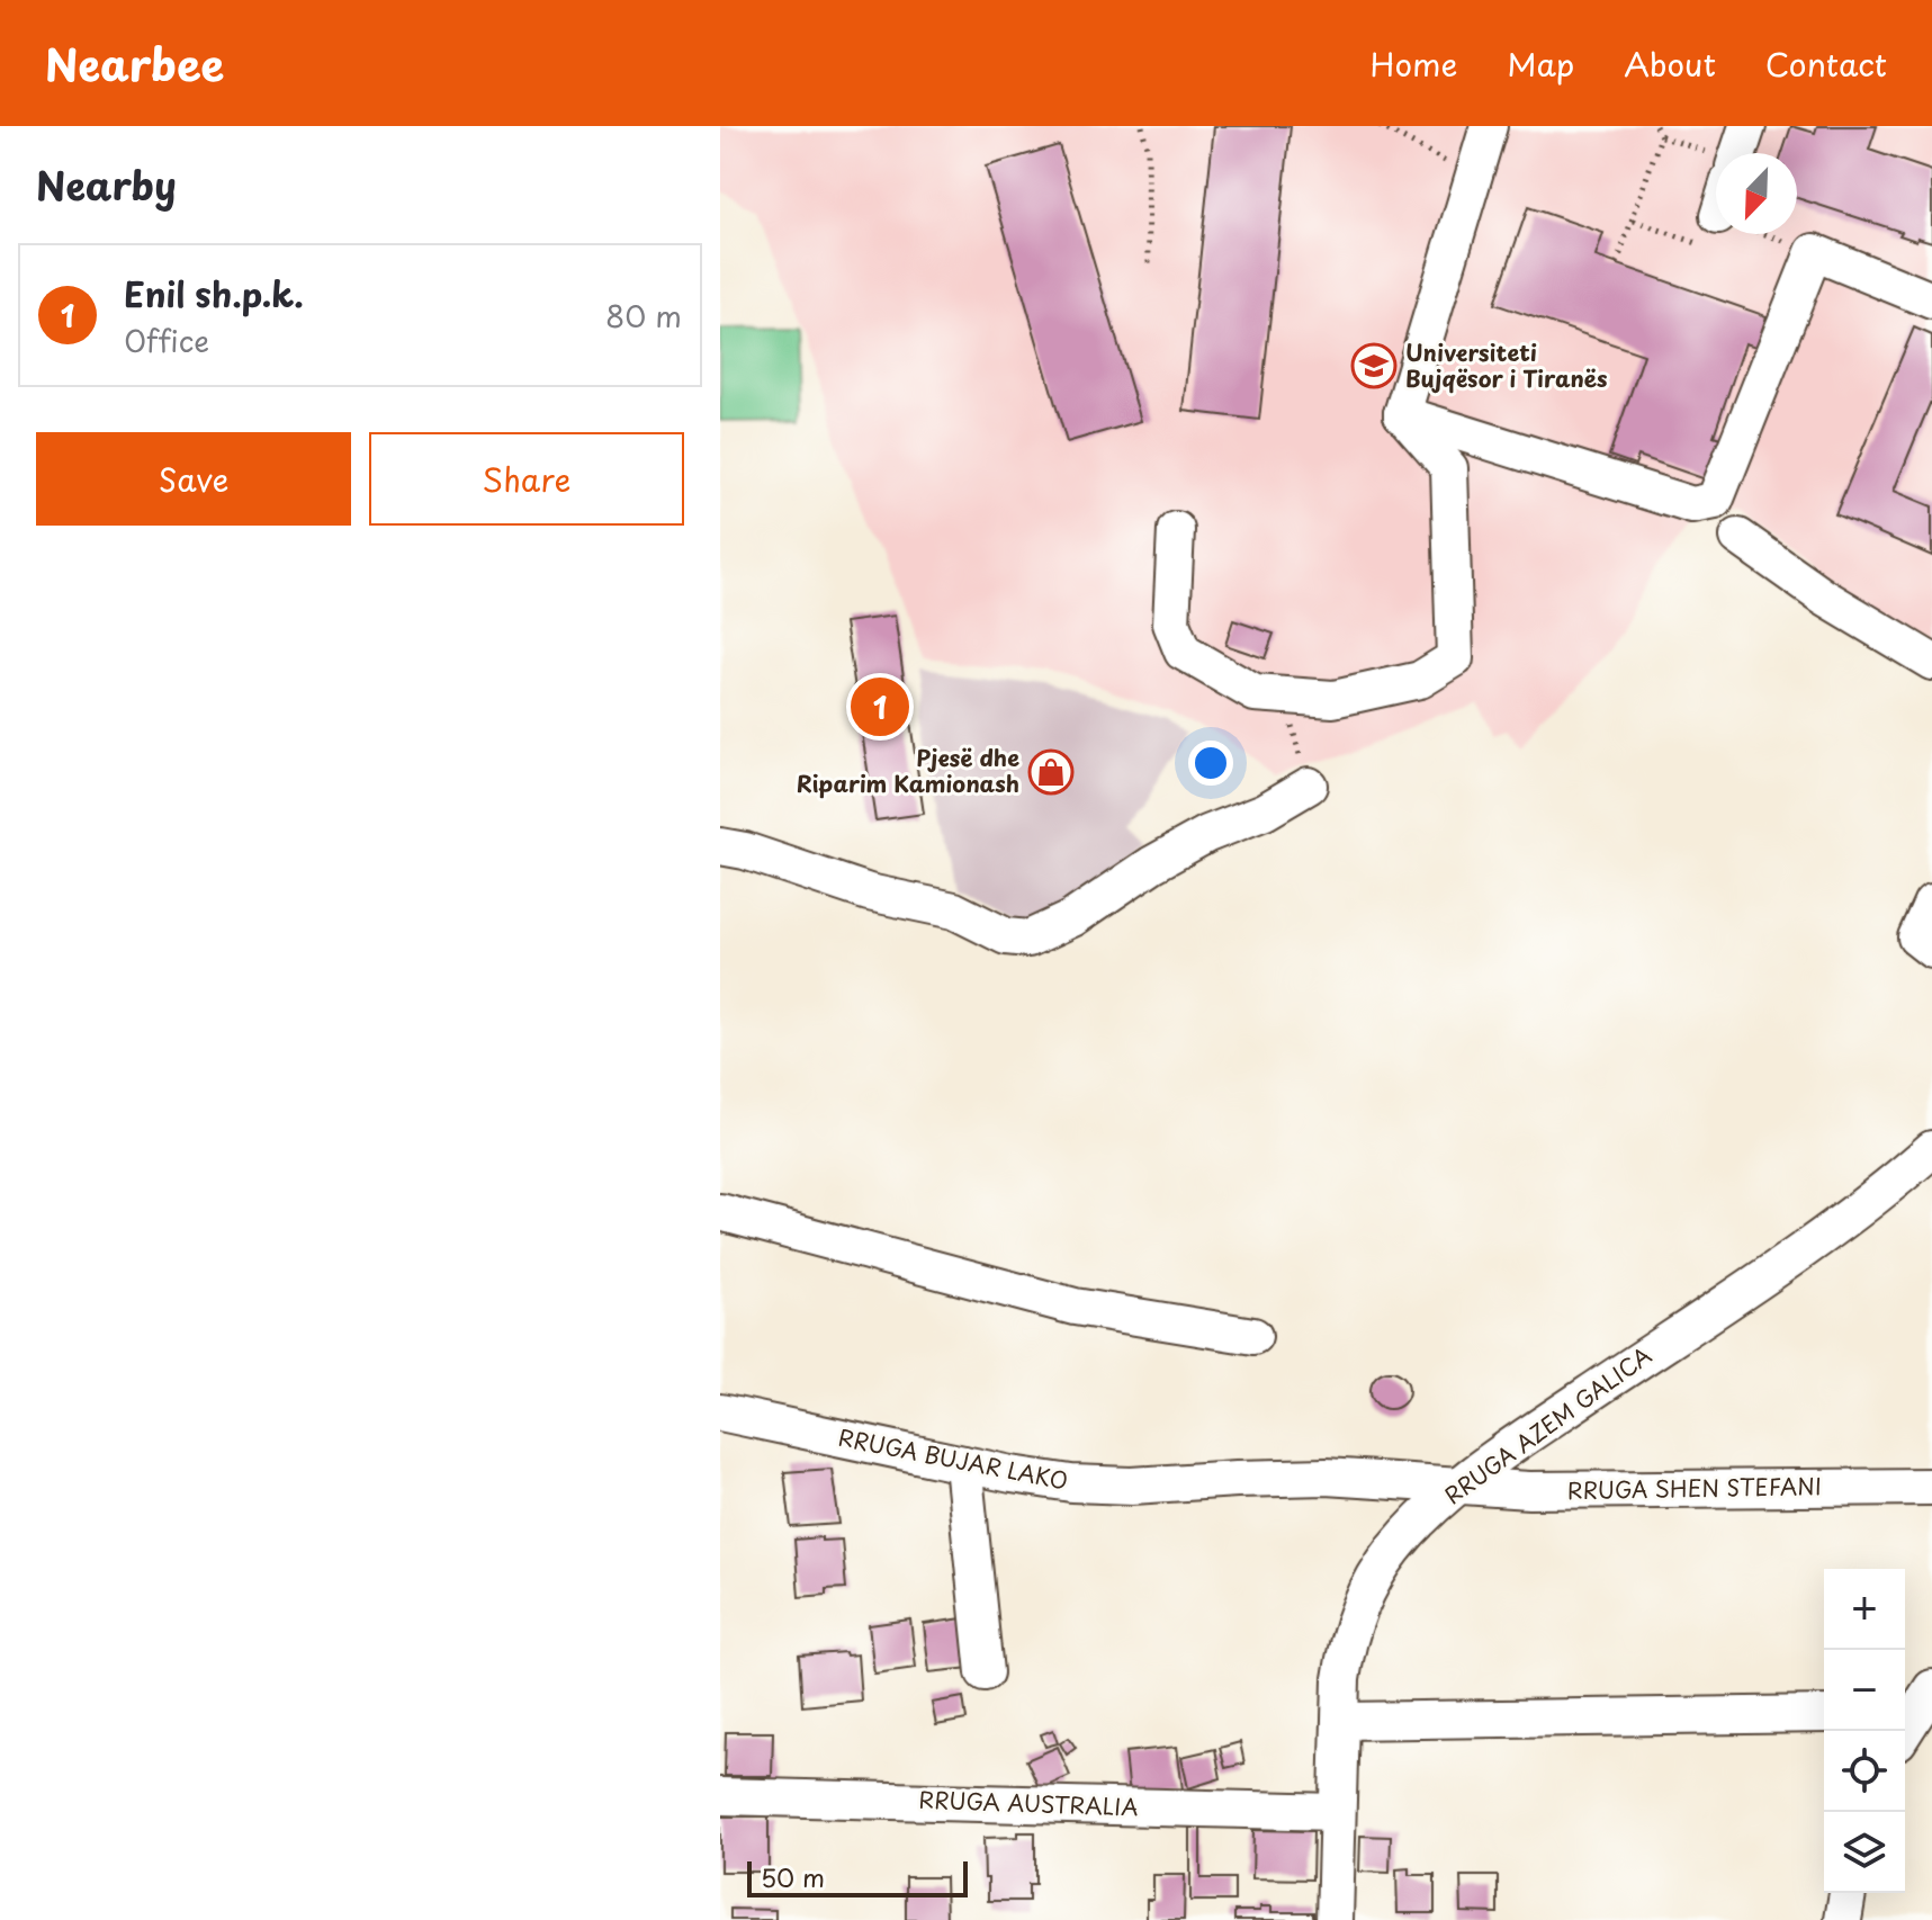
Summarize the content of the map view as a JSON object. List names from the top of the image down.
{
  "streets": {
    "street": [
      "RRUGA AZEM GALICA",
      "RRUGA BUJAR LAKO",
      "RRUGA SHEN STEFANI",
      "RRUGA AUSTRALIA"
    ]
  },
  "crossings": [
    ["RRUGA AZEM GALICA", "RRUGA BUJAR LAKO"],
    ["RRUGA AZEM GALICA", "RRUGA SHEN STEFANI"],
    ["RRUGA AZEM GALICA", "RRUGA AUSTRALIA"],
    ["RRUGA BUJAR LAKO", "RRUGA SHEN STEFANI"]
  ],
  "places": {
    "school or university": ["Universiteti Bujqësor i Tiranës"],
    "shop": ["Pjesë dhe Riparim Kamionash"]
  },
  "scale_bar": "50 m",
  "north": "bottom left",
  "page": {
    "header": "Nearbee",
    "nav": [
      "Home",
      "Map",
      "About",
      "Contact"
    ],
    "heading": "Nearby",
    "list": [
      {
        "mark": "1",
        "name": "Enil sh.p.k.",
        "note": "Office",
        "value": "80 m"
      }
    ],
    "buttons": ["Save", "Share"],
    "pins": "1",
    "map_buttons": ["+", "−"],
    "scale": "50 m"
  }
}
